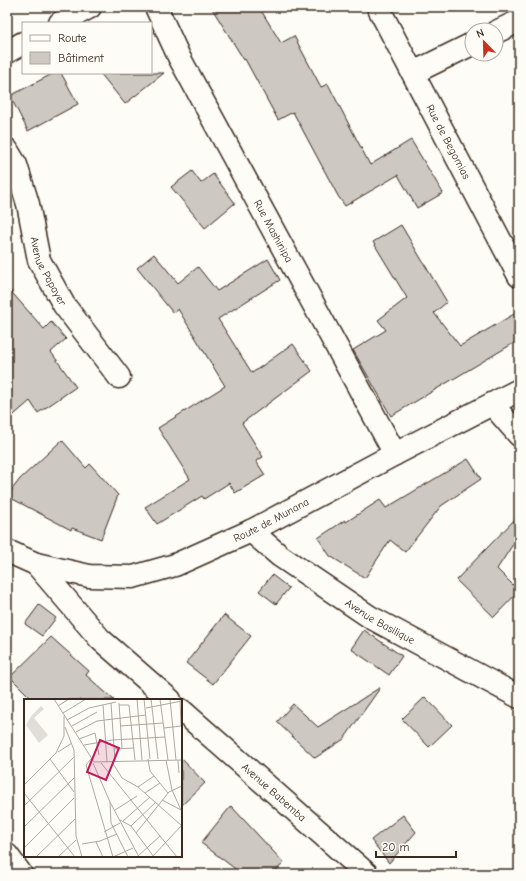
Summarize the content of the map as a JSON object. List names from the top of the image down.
{
  "streets": {
    "street": [
      "Rue de Begomias",
      "Rue Mashinipa",
      "Avenue Papayer",
      "Route de Munana",
      "Avenue Basilique",
      "Avenue Babemba"
    ]
  },
  "crossings": [
    ["Rue Mashinipa", "Route de Munana"],
    ["Route de Munana", "Avenue Basilique"]
  ],
  "legend": ["Route", "Bâtiment"],
  "scale_bar": "20 m",
  "north": "top left"
}
